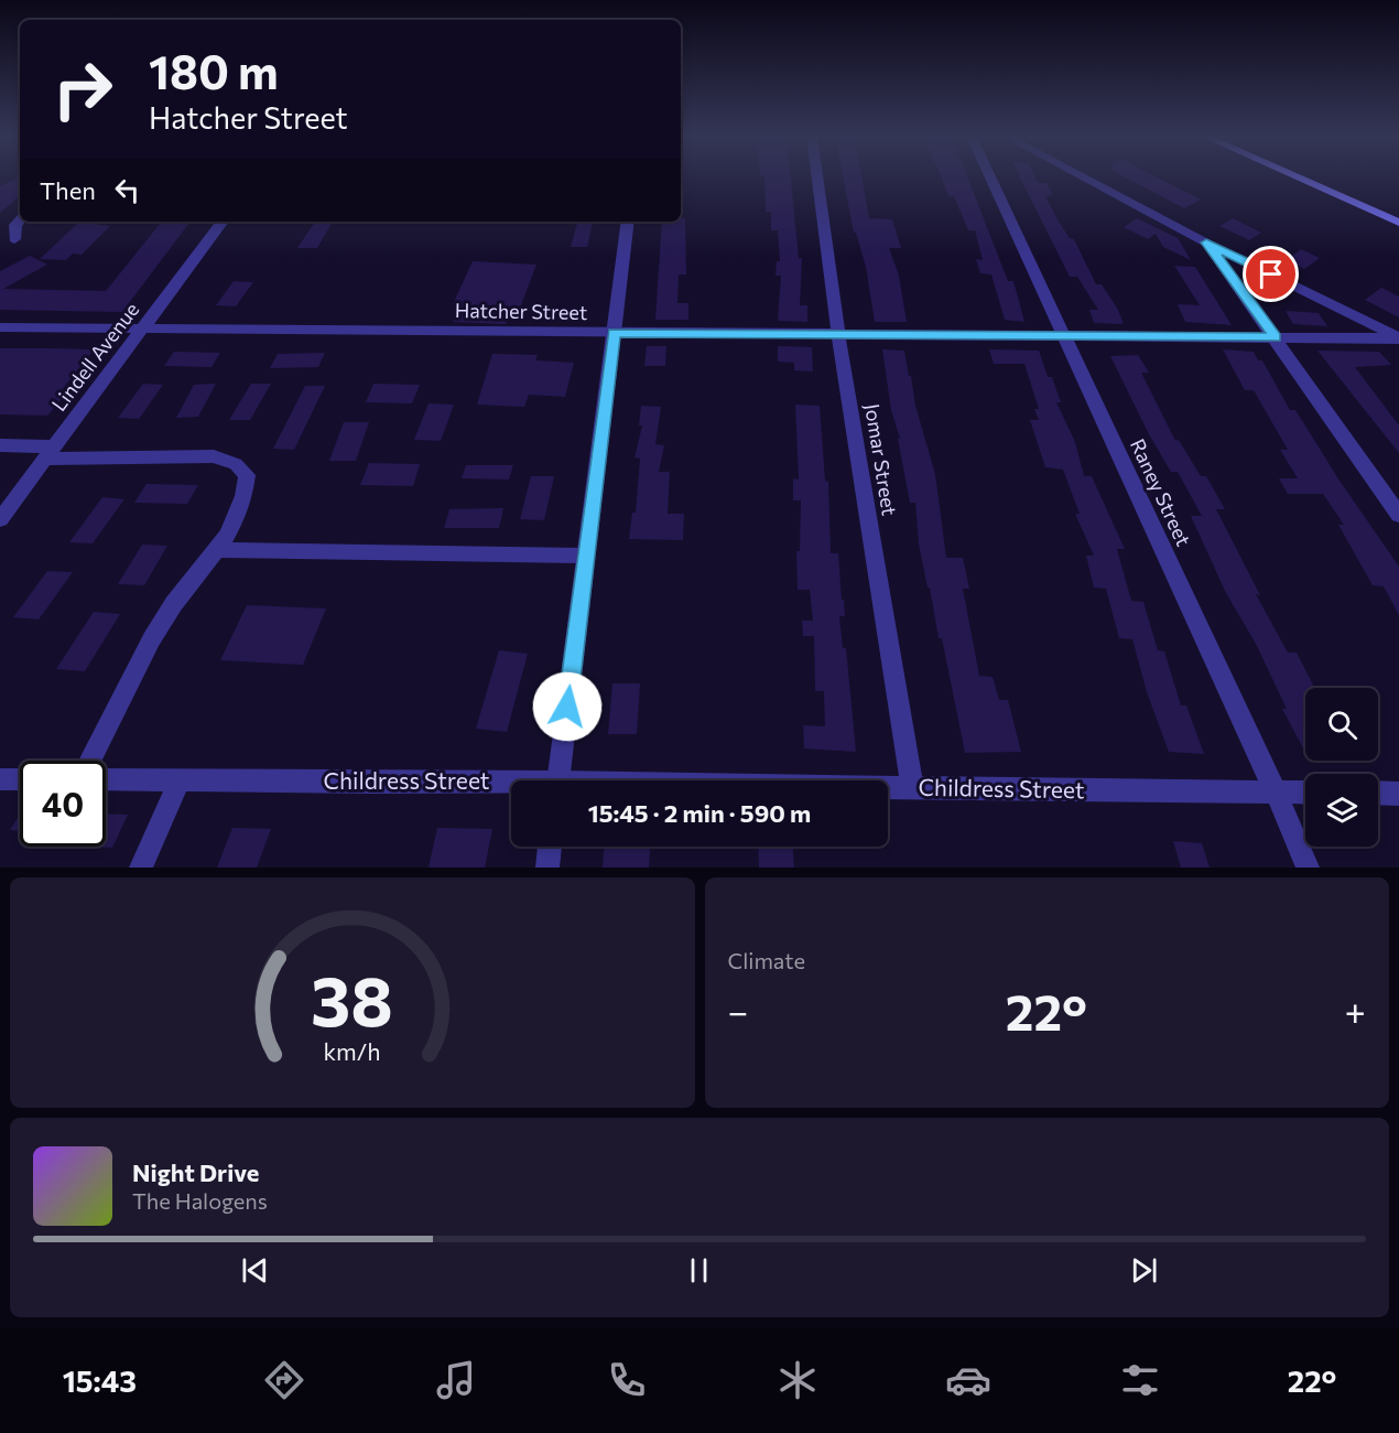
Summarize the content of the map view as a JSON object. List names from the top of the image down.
{
  "streets": {
    "street": [
      "Hatcher Street",
      "Lindell Avenue",
      "Jomar Street",
      "Raney Street",
      "Childress Street"
    ]
  },
  "crossings": [
    ["Hatcher Street", "Lindell Avenue"],
    ["Hatcher Street", "Jomar Street"],
    ["Hatcher Street", "Raney Street"],
    ["Jomar Street", "Childress Street"],
    ["Raney Street", "Childress Street"]
  ],
  "page": {
    "turn": ["180 m", "Hatcher Street"],
    "then": "Then",
    "limit": "40",
    "trip": "15:45 · 2 min · 590 m",
    "tile": "Climate",
    "heat": ["−", "22°", "+"],
    "song": ["Night Drive", "The Halogens"],
    "tabs": ["15:43", "22°"],
    "gauge": ["38", "km/h"]
  }
}
